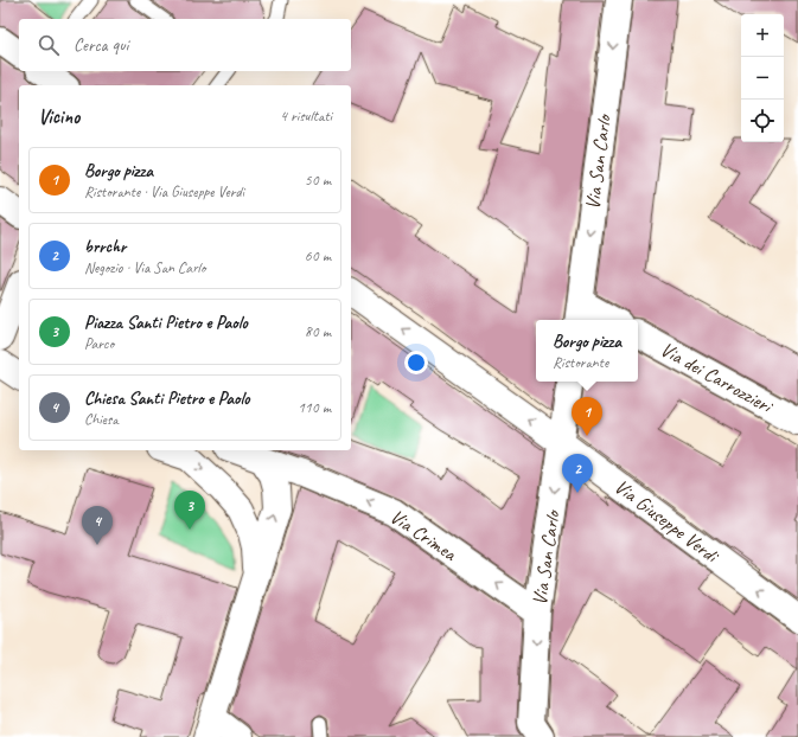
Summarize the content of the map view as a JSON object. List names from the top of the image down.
{
  "streets": {
    "street": [
      "Via San Carlo",
      "Via dei Carrozzieri",
      "Via Giuseppe Verdi",
      "Via Crimea"
    ]
  },
  "crossings": [
    ["Via San Carlo", "Via Giuseppe Verdi"],
    ["Via San Carlo", "Via Crimea"]
  ],
  "one_way": ["Via San Carlo", "Via Giuseppe Verdi", "Via Crimea"],
  "page": {
    "map_buttons": ["+", "−"],
    "search": "Cerca qui",
    "heading": ["Vicino", "4 risultati"],
    "list": [
      {
        "mark": "1",
        "name": "Borgo pizza",
        "note": "Ristorante · Via Giuseppe Verdi",
        "value": "50 m"
      },
      {
        "mark": "2",
        "name": "brrchr",
        "note": "Negozio · Via San Carlo",
        "value": "60 m"
      },
      {
        "mark": "3",
        "name": "Piazza Santi Pietro e Paolo",
        "note": "Parco",
        "value": "80 m"
      },
      {
        "mark": "4",
        "name": "Chiesa Santi Pietro e Paolo",
        "note": "Chiesa",
        "value": "110 m"
      }
    ],
    "popup": ["Borgo pizza", "Ristorante"],
    "pins": [
      "1",
      "2",
      "3",
      "4"
    ]
  }
}
